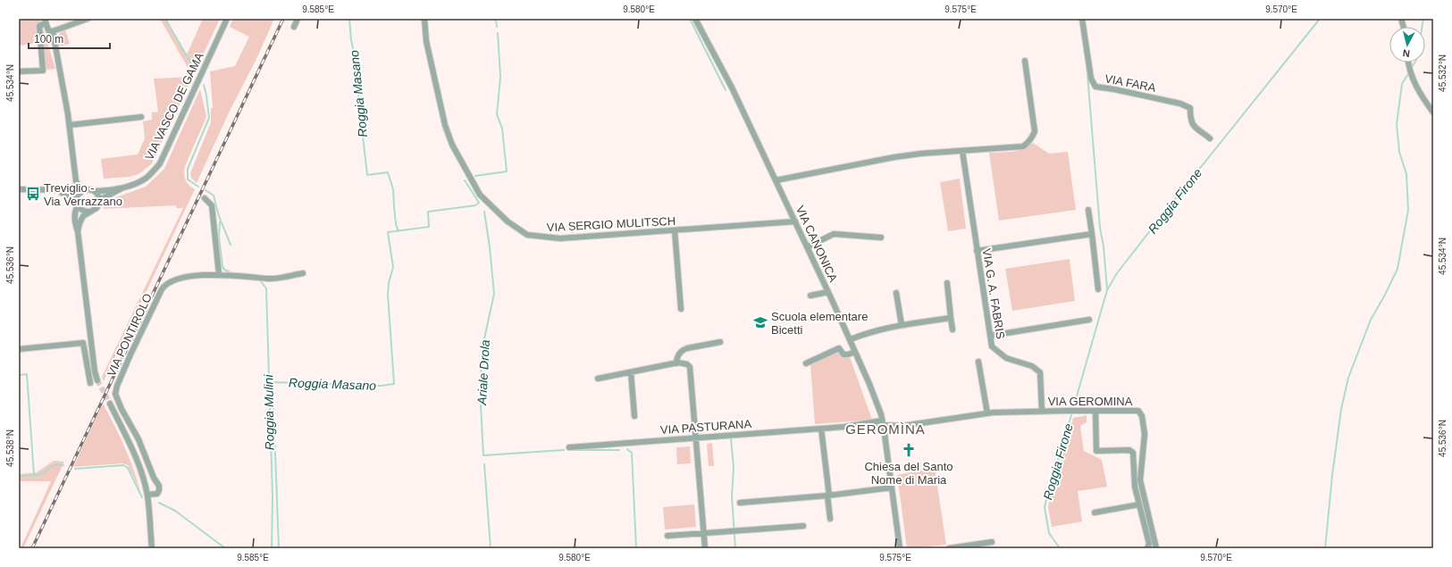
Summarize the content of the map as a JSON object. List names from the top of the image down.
{
  "streets": {
    "street": [
      "VIA FARA",
      "VIA VASCO DE GAMA",
      "VIA SERGIO MULITSCH",
      "VIA CANONICA",
      "VIA G. A. FABRIS",
      "VIA PONTIROLO",
      "VIA GEROMINA",
      "VIA PASTURANA"
    ]
  },
  "crossings": [
    ["VIA VASCO DE GAMA", "VIA PONTIROLO"],
    ["VIA SERGIO MULITSCH", "VIA CANONICA"],
    ["VIA CANONICA", "VIA GEROMINA"],
    ["VIA CANONICA", "VIA PASTURANA"],
    ["VIA G. A. FABRIS", "VIA GEROMINA"],
    ["VIA GEROMINA", "VIA PASTURANA"]
  ],
  "districts": ["GEROMÌNA"],
  "water": [
    "Roggia Masano",
    "Roggia Firone",
    "Ariale Drola",
    "Roggia Mulini"
  ],
  "places": {
    "bus stop": ["Treviglio - Via Verrazzano"],
    "school or university": ["Scuola elementare Bicetti"],
    "church": ["Chiesa del Santo Nome di Maria"]
  },
  "scale_bar": "100 m",
  "north": "bottom",
  "coordinates": [
    "9.585°E",
    "9.580°E",
    "9.575°E",
    "9.570°E",
    "45.532°N",
    "45.534°N",
    "45.536°N",
    "45.538°N"
  ]
}
